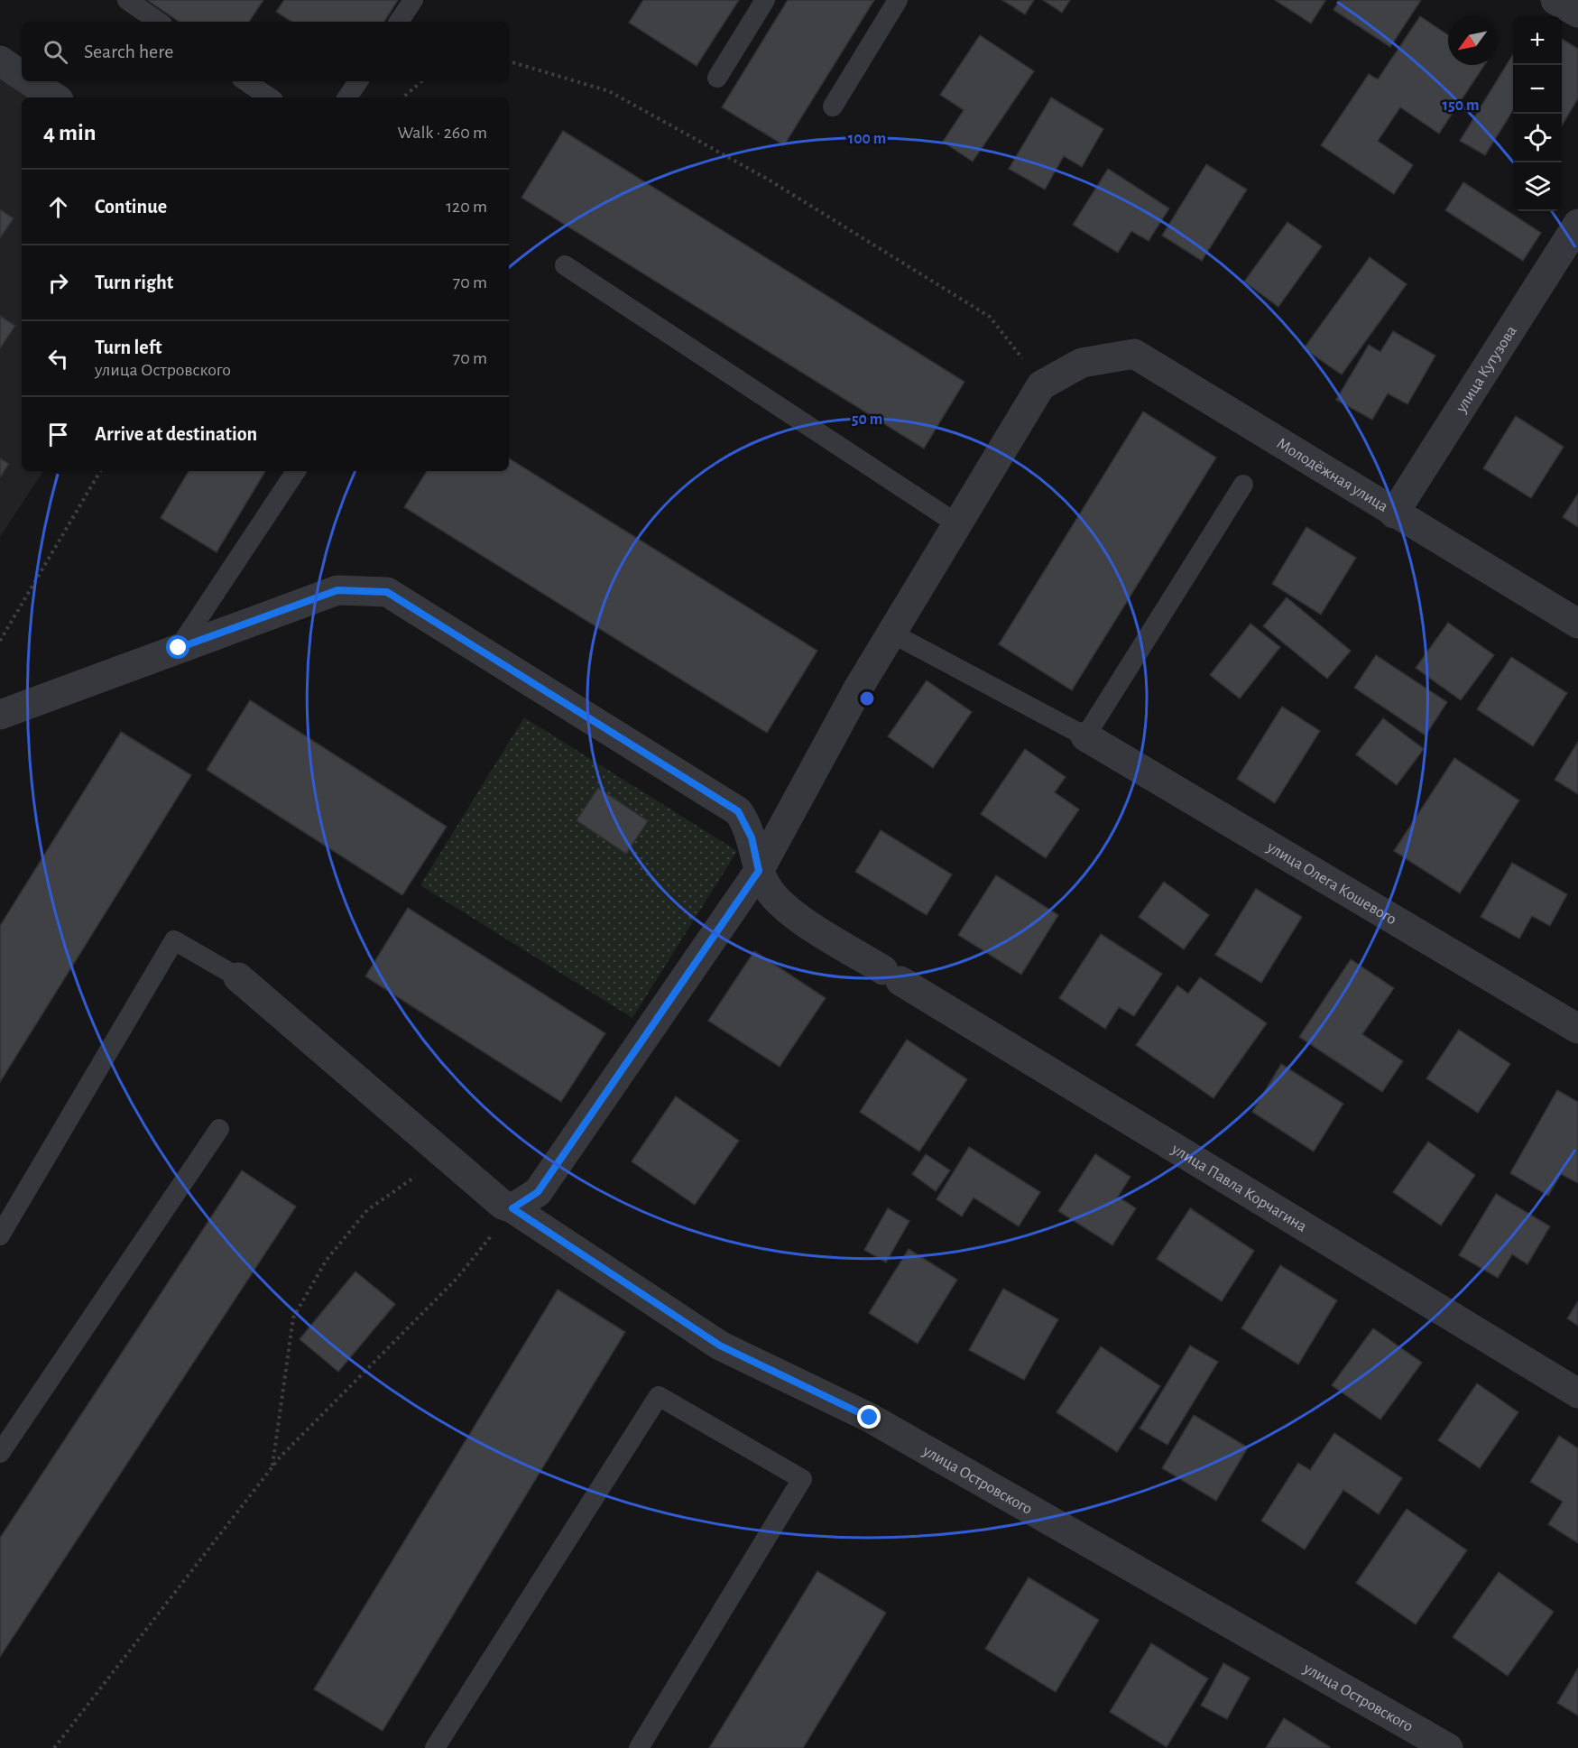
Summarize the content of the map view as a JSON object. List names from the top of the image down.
{
  "streets": {
    "street": [
      "улица Кутузова",
      "Молодёжная улица",
      "улица Олега Кошевого",
      "улица Павла Корчагина",
      "улица Островского"
    ]
  },
  "crossings": [
    ["улица Кутузова", "Молодёжная улица"]
  ],
  "north": "bottom left",
  "page": {
    "map_buttons": ["+", "−"],
    "search": "Search here",
    "heading": ["4 min", "Walk · 260 m"],
    "list": [
      ["Continue", "120 m"],
      ["Turn right", "70 m"],
      ["Turn left", "улица Островского", "70 m"],
      "Arrive at destination"
    ]
  },
  "rings": ["150 m", "100 m", "50 m"]
}
